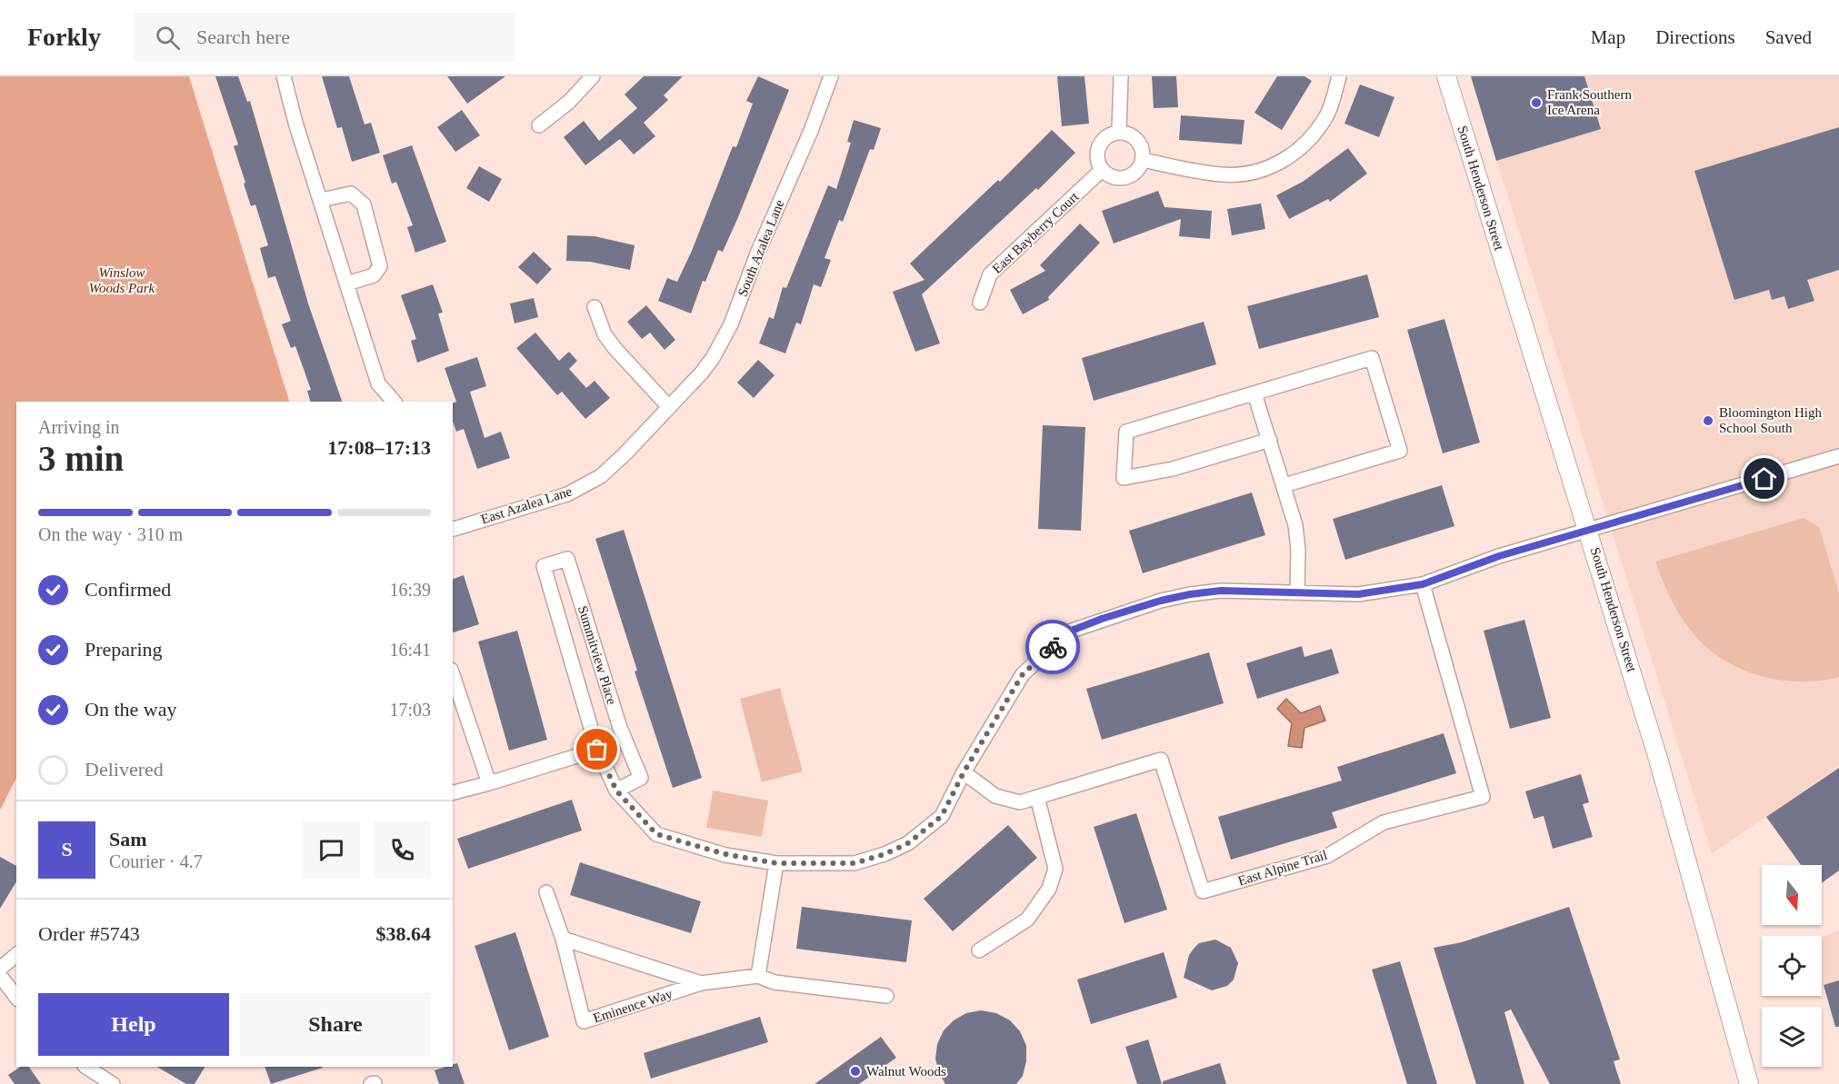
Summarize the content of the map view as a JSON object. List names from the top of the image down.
{
  "streets": {
    "street": [
      "South Henderson Street",
      "East Bayberry Court",
      "South Azalea Lane",
      "East Azalea Lane",
      "Summitview Place",
      "East Alpine Trail",
      "Eminence Way"
    ]
  },
  "crossings": [
    ["South Azalea Lane", "East Azalea Lane"]
  ],
  "parks": ["Winslow Woods Park"],
  "places": ["Frank Southern Ice Arena", "Bloomington High School South", "Walnut Woods"],
  "north": "bottom",
  "page": {
    "header": "Forkly",
    "search": "Search here",
    "nav": ["Map", "Directions", "Saved"],
    "heading": ["3 min", "Arriving in", "17:08–17:13"],
    "panel": [
      "Sam",
      "Courier · 4.7",
      "Order #5743",
      "$38.64"
    ],
    "bar": "On the way · 310 m",
    "list": [
      ["Confirmed", "16:39"],
      ["Preparing", "16:41"],
      ["On the way", "17:03"],
      "Delivered"
    ],
    "round": "S",
    "buttons": ["Help", "Share"]
  }
}
